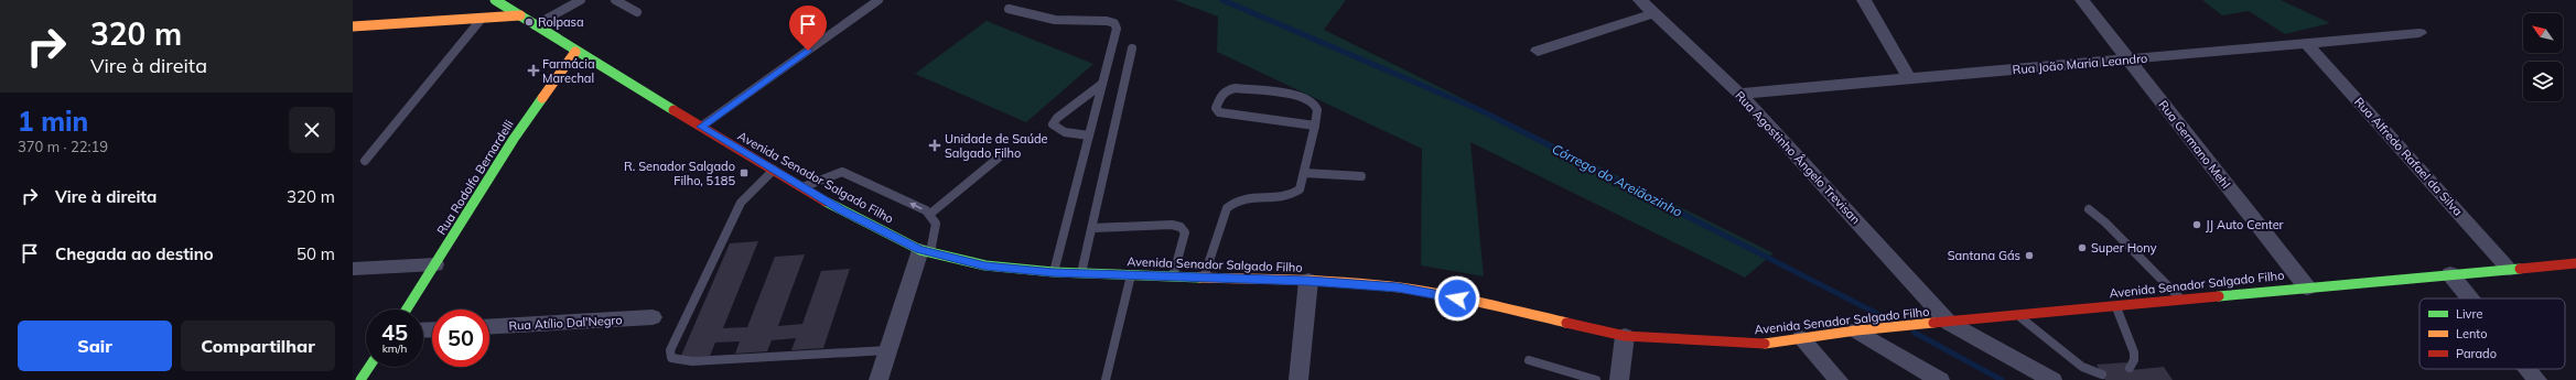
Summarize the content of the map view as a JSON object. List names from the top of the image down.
{
  "streets": {
    "main road": ["Rua Rodolfo Bernardelli", "Avenida Senador Salgado Filho"],
    "street": [
      "Rua João Maria Leandro",
      "Rua Germano Mehl",
      "Rua Alfredo Rafael da Silva",
      "Rua Agostinho Ângelo Trevisan",
      "Rua Atílio Dal'Negro"
    ]
  },
  "crossings": [
    ["Rua João Maria Leandro", "Rua Germano Mehl"],
    ["Rua João Maria Leandro", "Rua Alfredo Rafael da Silva"],
    ["Rua João Maria Leandro", "Rua Agostinho Ângelo Trevisan"],
    ["Rua Germano Mehl", "Avenida Senador Salgado Filho"],
    ["Rua Alfredo Rafael da Silva", "Avenida Senador Salgado Filho"],
    ["Rua Agostinho Ângelo Trevisan", "Avenida Senador Salgado Filho"],
    ["Rua Rodolfo Bernardelli", "Avenida Senador Salgado Filho"]
  ],
  "water": ["Córrego do Areiãozinho"],
  "places": {
    "other": [
      "Rolpasa",
      "JJ Auto Center",
      "Super Hony",
      "Santana Gás"
    ],
    "health": ["Farmácia Marechal", "Unidade de Saúde Salgado Filho"],
    "transit": ["R. Senador Salgado Filho, 5185"]
  },
  "legend": ["Livre", "Lento", "Parado"],
  "north": "top left",
  "page": {
    "turn": ["320 m", "Vire à direita"],
    "heading": ["1 min", "370 m · 22:19"],
    "list": [
      {
        "name": "Vire à direita",
        "value": "320 m"
      },
      {
        "name": "Chegada ao destino",
        "value": "50 m"
      }
    ],
    "speed": "45 km/h",
    "limit": "50",
    "buttons": ["Sair", "Compartilhar"]
  }
}
